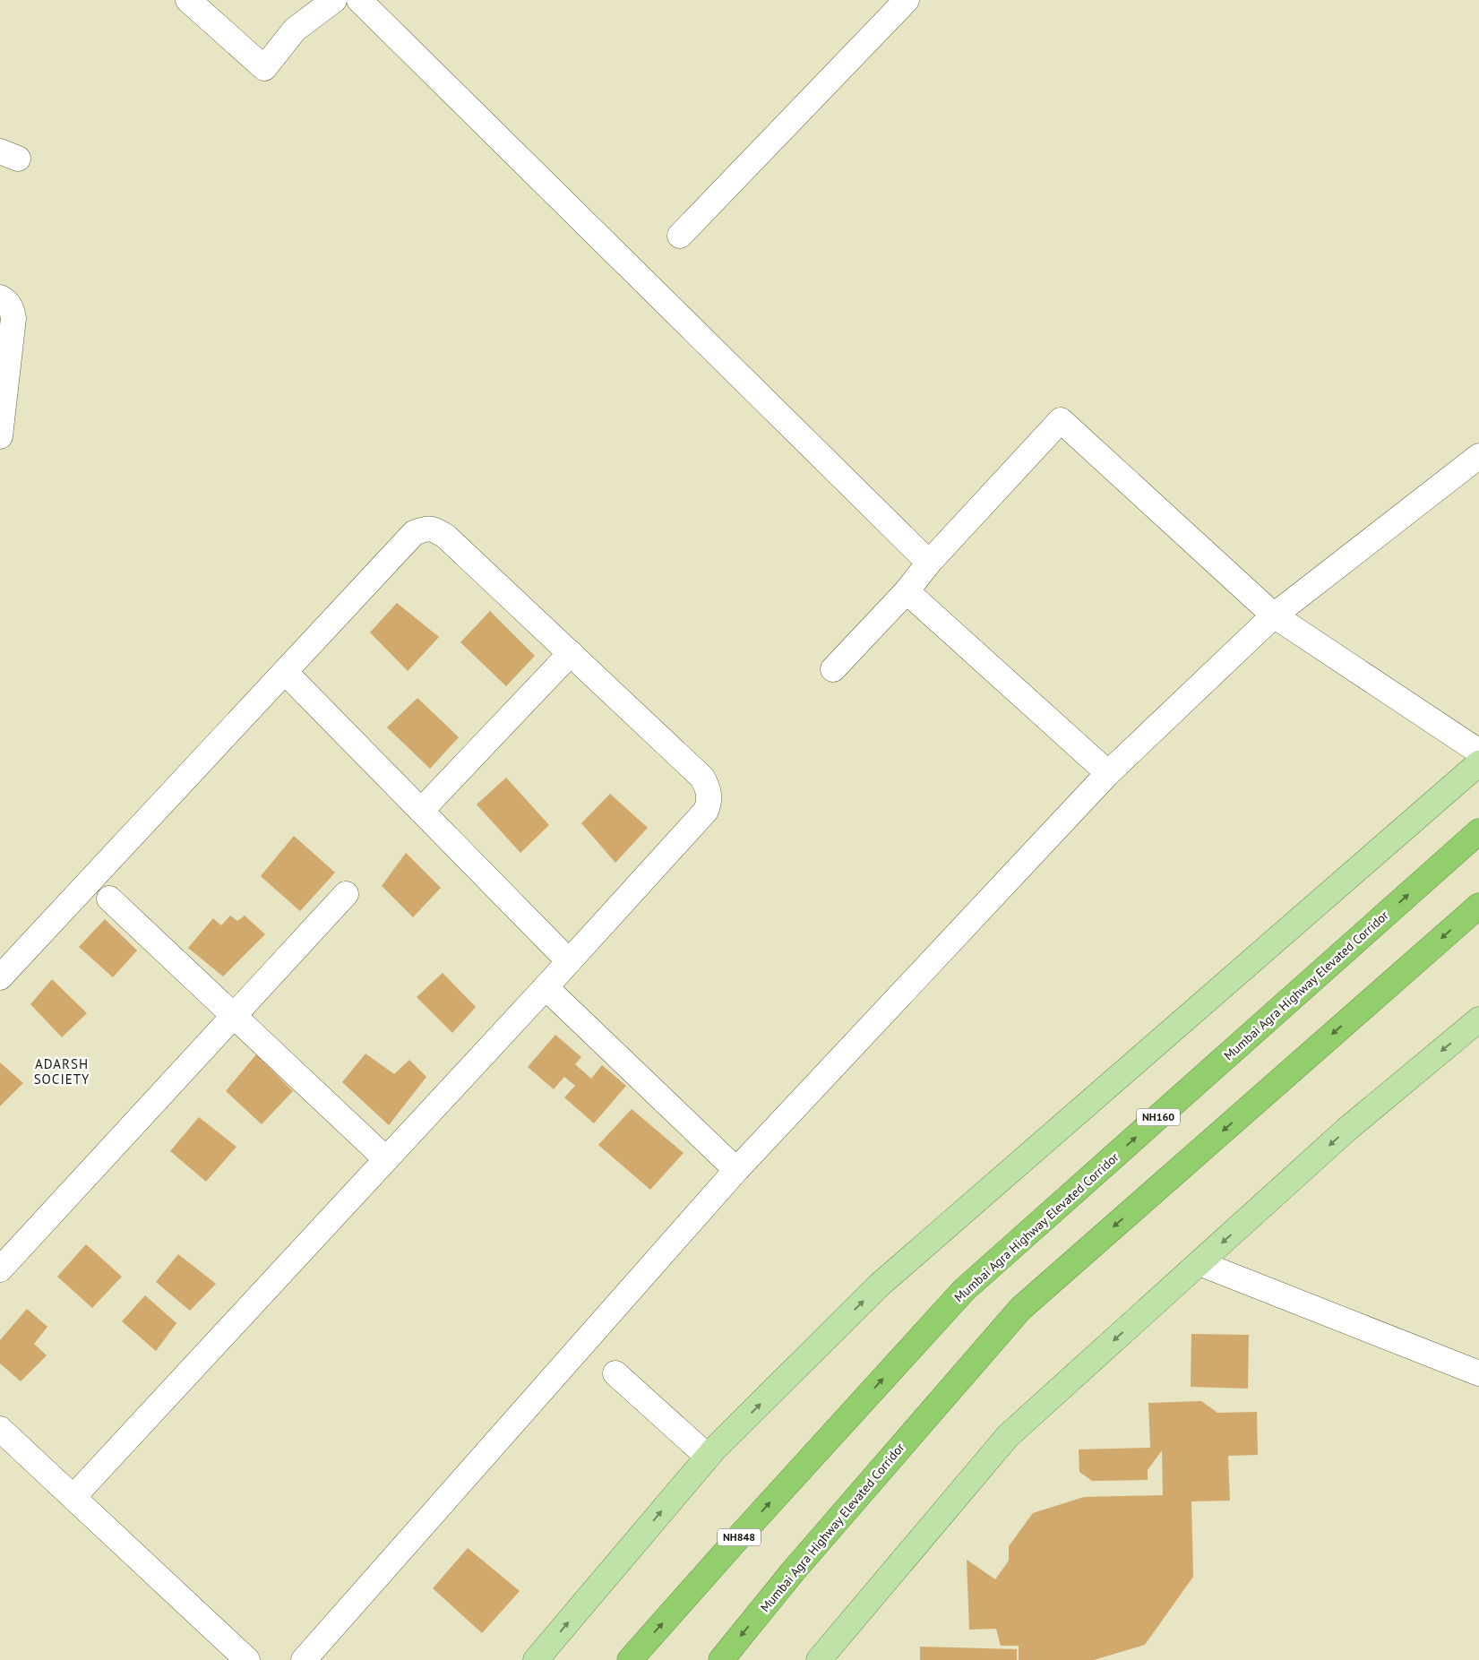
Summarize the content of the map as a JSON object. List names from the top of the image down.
{
  "streets": {
    "highway": ["Mumbai Agra Highway Elevated Corridor", "NH160", "NH848"]
  },
  "districts": ["ADARSH SOCIETY"]
}
